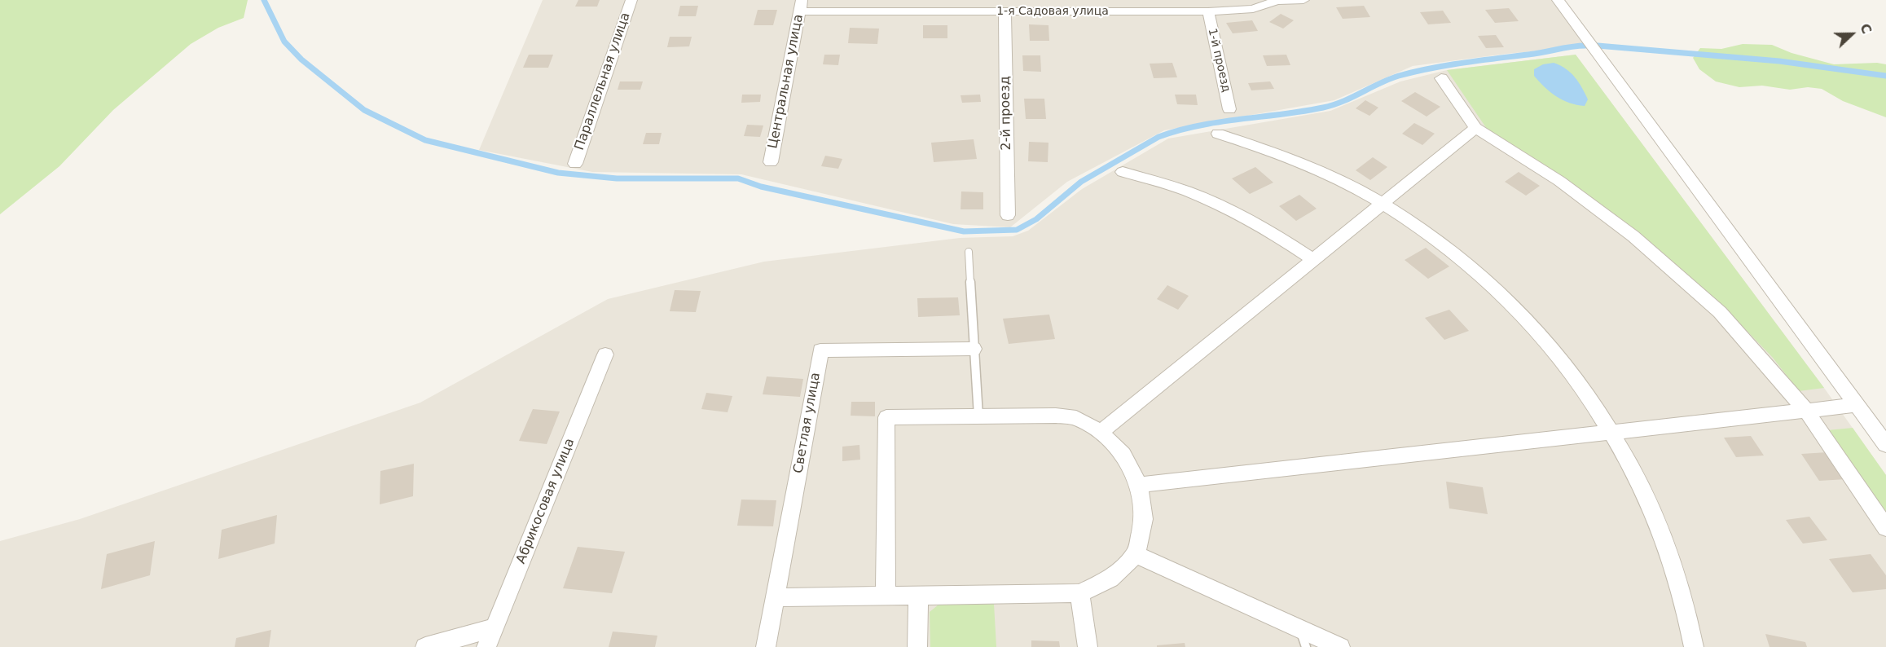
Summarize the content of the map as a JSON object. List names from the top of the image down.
{
  "streets": {
    "street": [
      "1-я Садовая улица",
      "1-й проезд",
      "Параллельная улица",
      "Центральная улица",
      "2-й проезд",
      "Светлая улица",
      "Абрикосовая улица"
    ]
  },
  "crossings": [
    ["1-я Садовая улица", "1-й проезд"],
    ["1-я Садовая улица", "Центральная улица"],
    ["1-я Садовая улица", "2-й проезд"]
  ],
  "north": "right"
}
